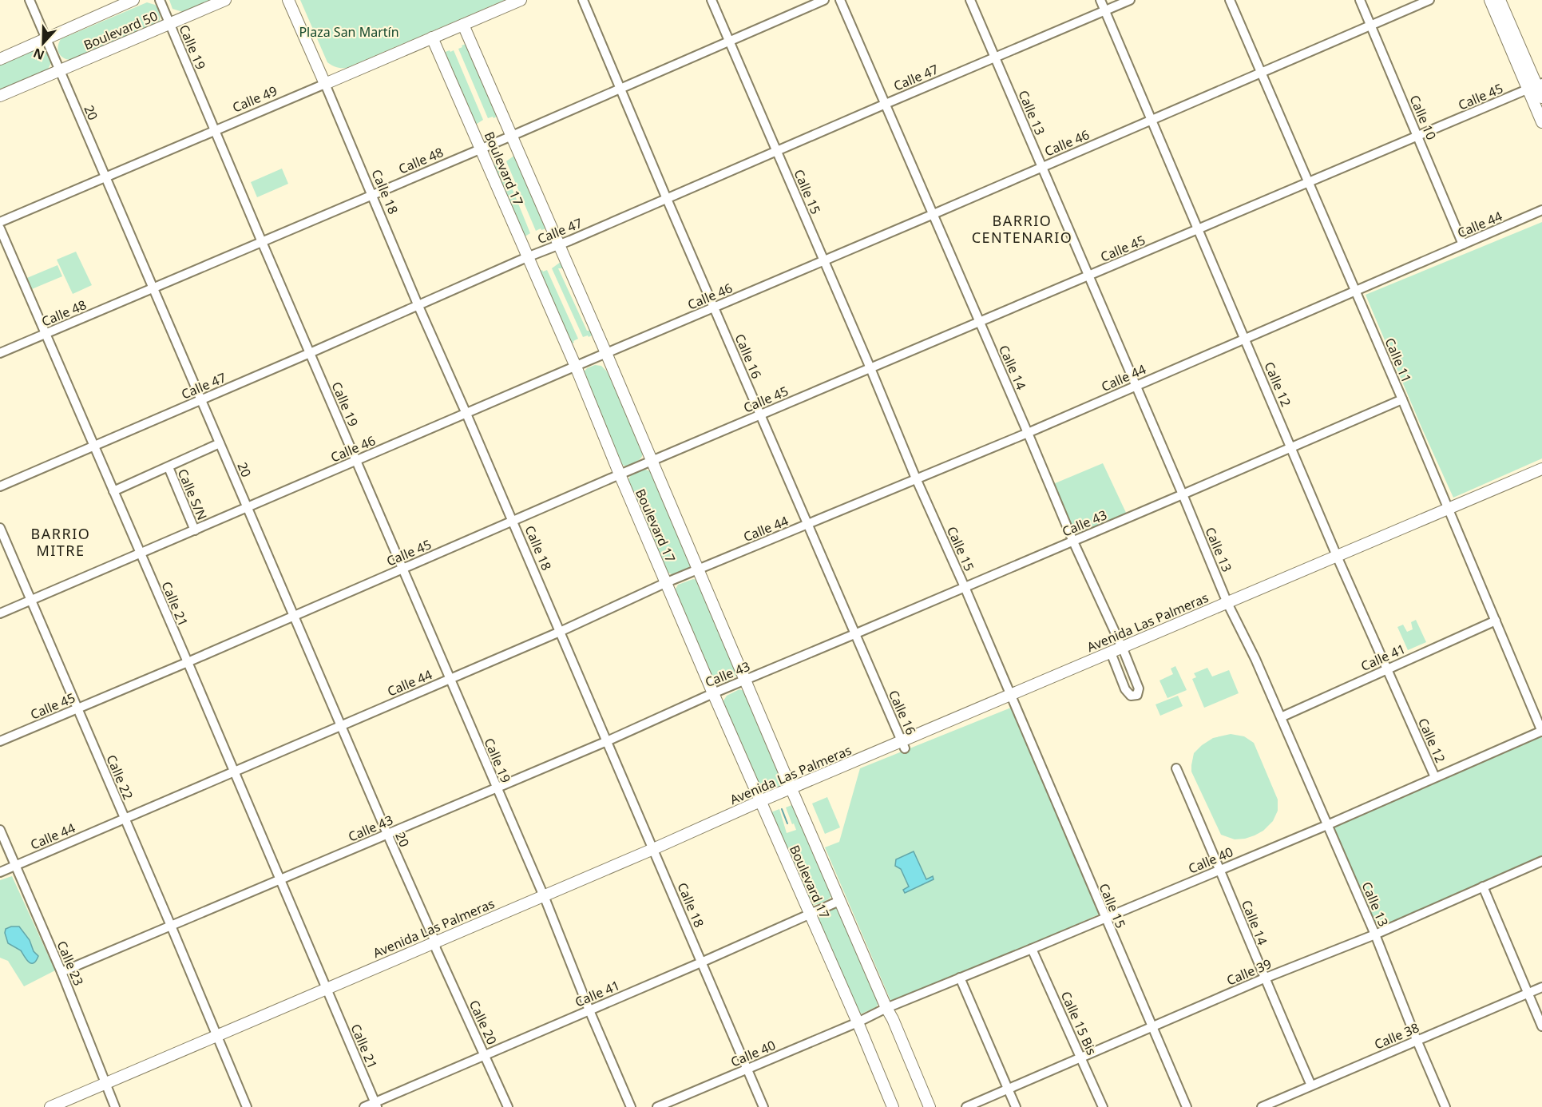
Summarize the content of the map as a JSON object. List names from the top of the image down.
{
  "streets": {
    "main road": [
      "Boulevard 50",
      "Calle 49",
      "Boulevard 17",
      "Calle 18",
      "Avenida Las Palmeras"
    ],
    "street": [
      "Calle 19",
      "Calle 47",
      "Calle 45",
      "20",
      "Calle 13",
      "Calle 10",
      "Calle 46",
      "Calle 48",
      "Calle 15",
      "Calle 44",
      "Calle 16",
      "Calle 11",
      "Calle 14",
      "Calle 12",
      "Calle S/N",
      "Calle 43",
      "Calle 21",
      "Calle 41",
      "Calle 22",
      "Calle 40",
      "Calle 23",
      "Calle 39",
      "Calle 20",
      "Calle 15 Bis",
      "Calle 38"
    ]
  },
  "crossings": [
    ["Boulevard 50", "Calle 19"],
    ["Boulevard 50", "20"],
    ["Calle 19", "Calle 47"],
    ["Calle 19", "Calle 45"],
    ["Calle 19", "Calle 49"],
    ["Calle 19", "Calle 46"],
    ["Calle 19", "Calle 48"],
    ["Calle 19", "Calle 44"],
    ["Calle 19", "Calle 43"],
    ["Calle 19", "Avenida Las Palmeras"],
    ["Calle 19", "Calle 41"],
    ["Calle 47", "20"],
    ["Calle 47", "Calle 13"],
    ["Calle 47", "Boulevard 17"],
    ["Calle 47", "Calle 18"],
    ["Calle 47", "Calle 15"],
    ["Calle 47", "Calle 16"],
    ["Calle 47", "Calle 14"],
    ["Calle 47", "Calle 12"],
    ["Calle 47", "Calle 21"],
    ["Calle 45", "20"],
    ["Calle 45", "Calle 13"],
    ["Calle 45", "Calle 10"],
    ["Calle 45", "Boulevard 17"],
    ["Calle 45", "Calle 18"],
    ["Calle 45", "Calle 15"],
    ["Calle 45", "Calle 16"],
    ["Calle 45", "Calle 11"],
    ["Calle 45", "Calle 14"],
    ["Calle 45", "Calle 12"],
    ["Calle 45", "Calle 21"],
    ["Calle 45", "Calle 22"],
    ["Calle 49", "20"],
    ["Calle 49", "Boulevard 17"],
    ["Calle 49", "Calle 18"],
    ["20", "Calle 46"],
    ["20", "Calle 48"],
    ["20", "Calle 44"],
    ["20", "Calle 43"],
    ["20", "Avenida Las Palmeras"],
    ["20", "Calle 20"],
    ["Calle 13", "Calle 46"],
    ["Calle 13", "Calle 44"],
    ["Calle 13", "Calle 43"],
    ["Calle 13", "Avenida Las Palmeras"],
    ["Calle 13", "Calle 41"],
    ["Calle 13", "Calle 40"],
    ["Calle 13", "Calle 39"],
    ["Calle 13", "Calle 38"],
    ["Calle 10", "Calle 46"],
    ["Calle 10", "Calle 44"],
    ["Calle 46", "Boulevard 17"],
    ["Calle 46", "Calle 18"],
    ["Calle 46", "Calle 15"],
    ["Calle 46", "Calle 16"],
    ["Calle 46", "Calle 11"],
    ["Calle 46", "Calle 14"],
    ["Calle 46", "Calle 12"],
    ["Calle 46", "Calle S/N"],
    ["Calle 46", "Calle 21"],
    ["Calle 46", "Calle 22"],
    ["Calle 48", "Boulevard 17"],
    ["Calle 48", "Calle 18"],
    ["Calle 48", "Calle 15"],
    ["Calle 48", "Calle 16"],
    ["Calle 48", "Calle 21"],
    ["Boulevard 17", "Calle 44"],
    ["Boulevard 17", "Calle 43"],
    ["Boulevard 17", "Avenida Las Palmeras"],
    ["Boulevard 17", "Calle 41"],
    ["Boulevard 17", "Calle 40"],
    ["Calle 18", "Calle 44"],
    ["Calle 18", "Calle 43"],
    ["Calle 18", "Avenida Las Palmeras"],
    ["Calle 18", "Calle 41"],
    ["Calle 18", "Calle 40"],
    ["Calle 15", "Calle 44"],
    ["Calle 15", "Calle 43"],
    ["Calle 15", "Avenida Las Palmeras"],
    ["Calle 15", "Calle 40"],
    ["Calle 15", "Calle 39"],
    ["Calle 44", "Calle 16"],
    ["Calle 44", "Calle 11"],
    ["Calle 44", "Calle 14"],
    ["Calle 44", "Calle 12"],
    ["Calle 44", "Calle 21"],
    ["Calle 44", "Calle 22"],
    ["Calle 44", "Calle 23"],
    ["Calle 16", "Calle 43"],
    ["Calle 16", "Avenida Las Palmeras"],
    ["Calle 11", "Calle 43"],
    ["Calle 11", "Avenida Las Palmeras"],
    ["Calle 11", "Calle 41"],
    ["Calle 11", "Calle 40"],
    ["Calle 14", "Calle 43"],
    ["Calle 14", "Avenida Las Palmeras"],
    ["Calle 14", "Calle 40"],
    ["Calle 14", "Calle 39"],
    ["Calle 14", "Calle 38"],
    ["Calle 12", "Calle 43"],
    ["Calle 12", "Avenida Las Palmeras"],
    ["Calle 12", "Calle 41"],
    ["Calle 12", "Calle 40"],
    ["Calle 43", "Calle 21"],
    ["Calle 43", "Calle 22"],
    ["Calle 43", "Calle 23"],
    ["Calle 21", "Avenida Las Palmeras"],
    ["Calle 21", "Calle 41"],
    ["Avenida Las Palmeras", "Calle 22"],
    ["Avenida Las Palmeras", "Calle 23"],
    ["Avenida Las Palmeras", "Calle 20"],
    ["Calle 41", "Calle 20"],
    ["Calle 40", "Calle 15 Bis"],
    ["Calle 39", "Calle 15 Bis"]
  ],
  "districts": ["BARRIO CENTENARIO", "BARRIO MITRE"],
  "parks": ["Plaza San Martín"],
  "north": "bottom"
}
